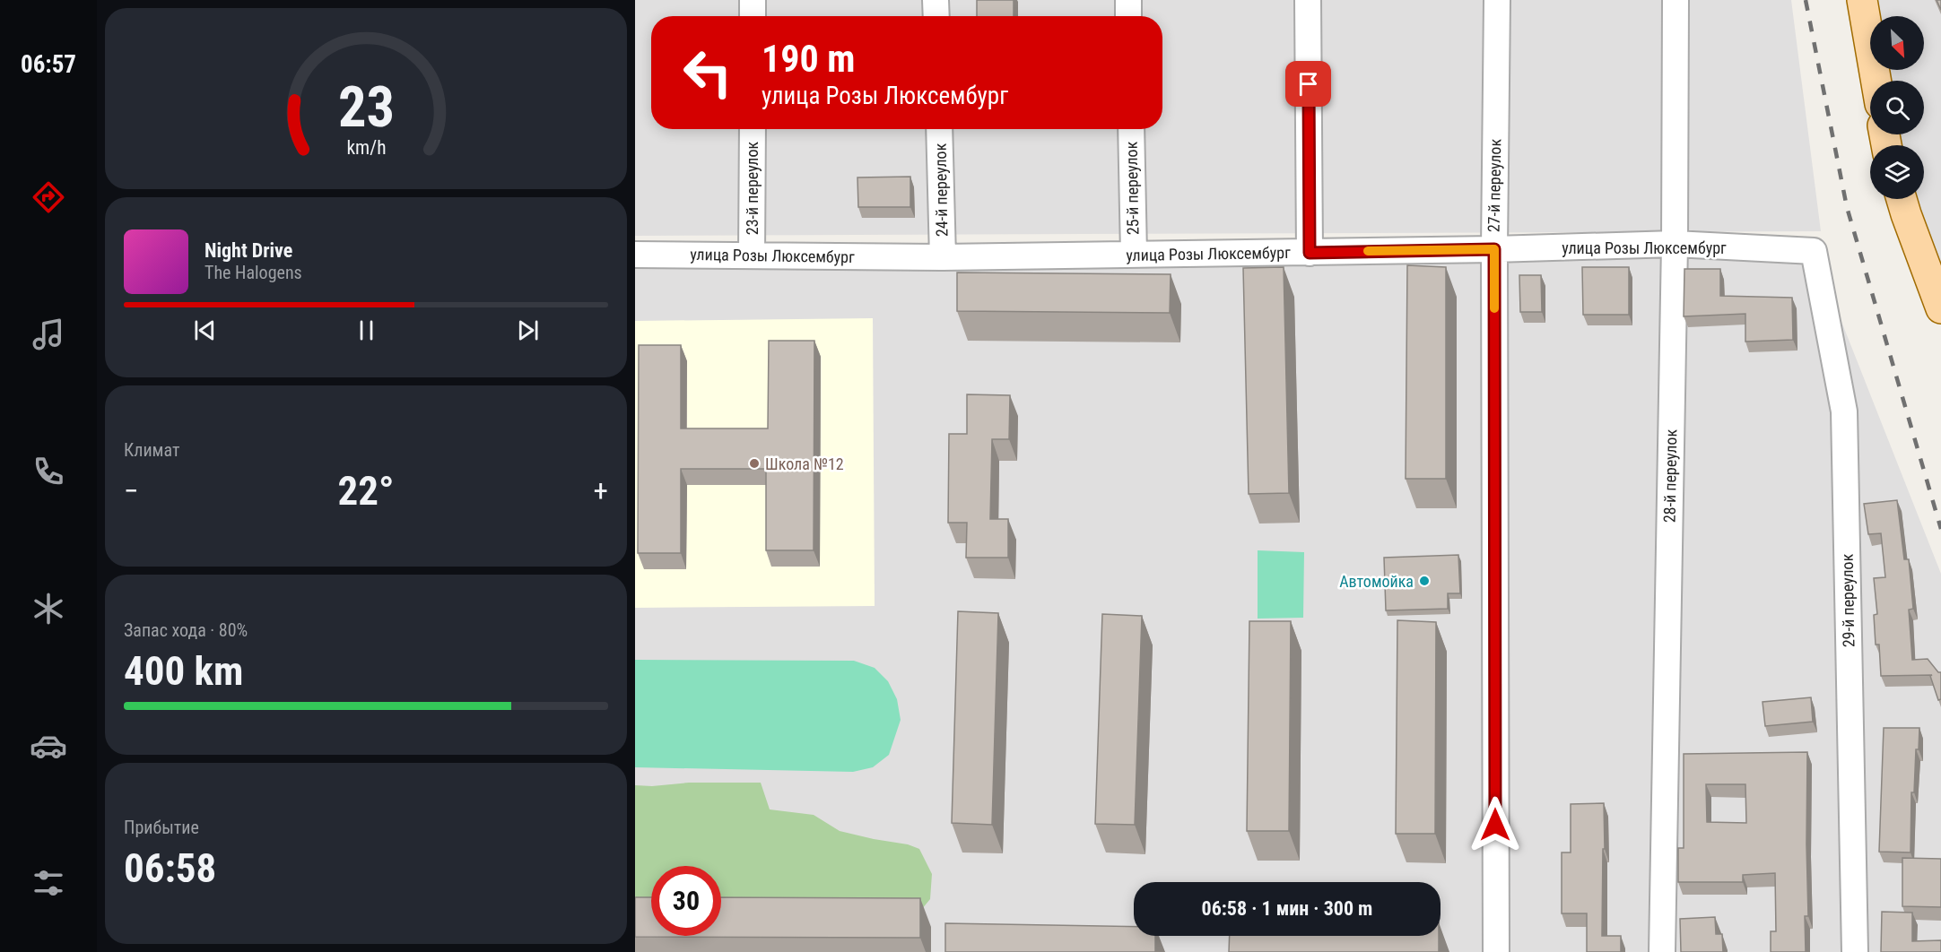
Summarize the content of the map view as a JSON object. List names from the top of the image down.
{
  "streets": {
    "street": [
      "27-й переулок",
      "23-й переулок",
      "25-й переулок",
      "24-й переулок",
      "улица Розы Люксембург",
      "28-й переулок",
      "29-й переулок"
    ]
  },
  "crossings": [
    ["27-й переулок", "улица Розы Люксембург"],
    ["23-й переулок", "улица Розы Люксембург"],
    ["25-й переулок", "улица Розы Люксембург"],
    ["24-й переулок", "улица Розы Люксембург"],
    ["улица Розы Люксембург", "28-й переулок"],
    ["улица Розы Люксембург", "29-й переулок"]
  ],
  "places": ["Школа №12", "Автомойка"],
  "north": "bottom right",
  "page": {
    "tabs": "06:57",
    "turn": ["190 m", "улица Розы Люксембург"],
    "song": ["Night Drive", "The Halogens"],
    "tile": [
      "Климат",
      ["Запас хода · 80%", "400 km"],
      ["Прибытие", "06:58"]
    ],
    "heat": ["−", "22°", "+"],
    "limit": "30",
    "trip": "06:58 · 1 мин · 300 m",
    "gauge": ["23", "km/h"]
  }
}
